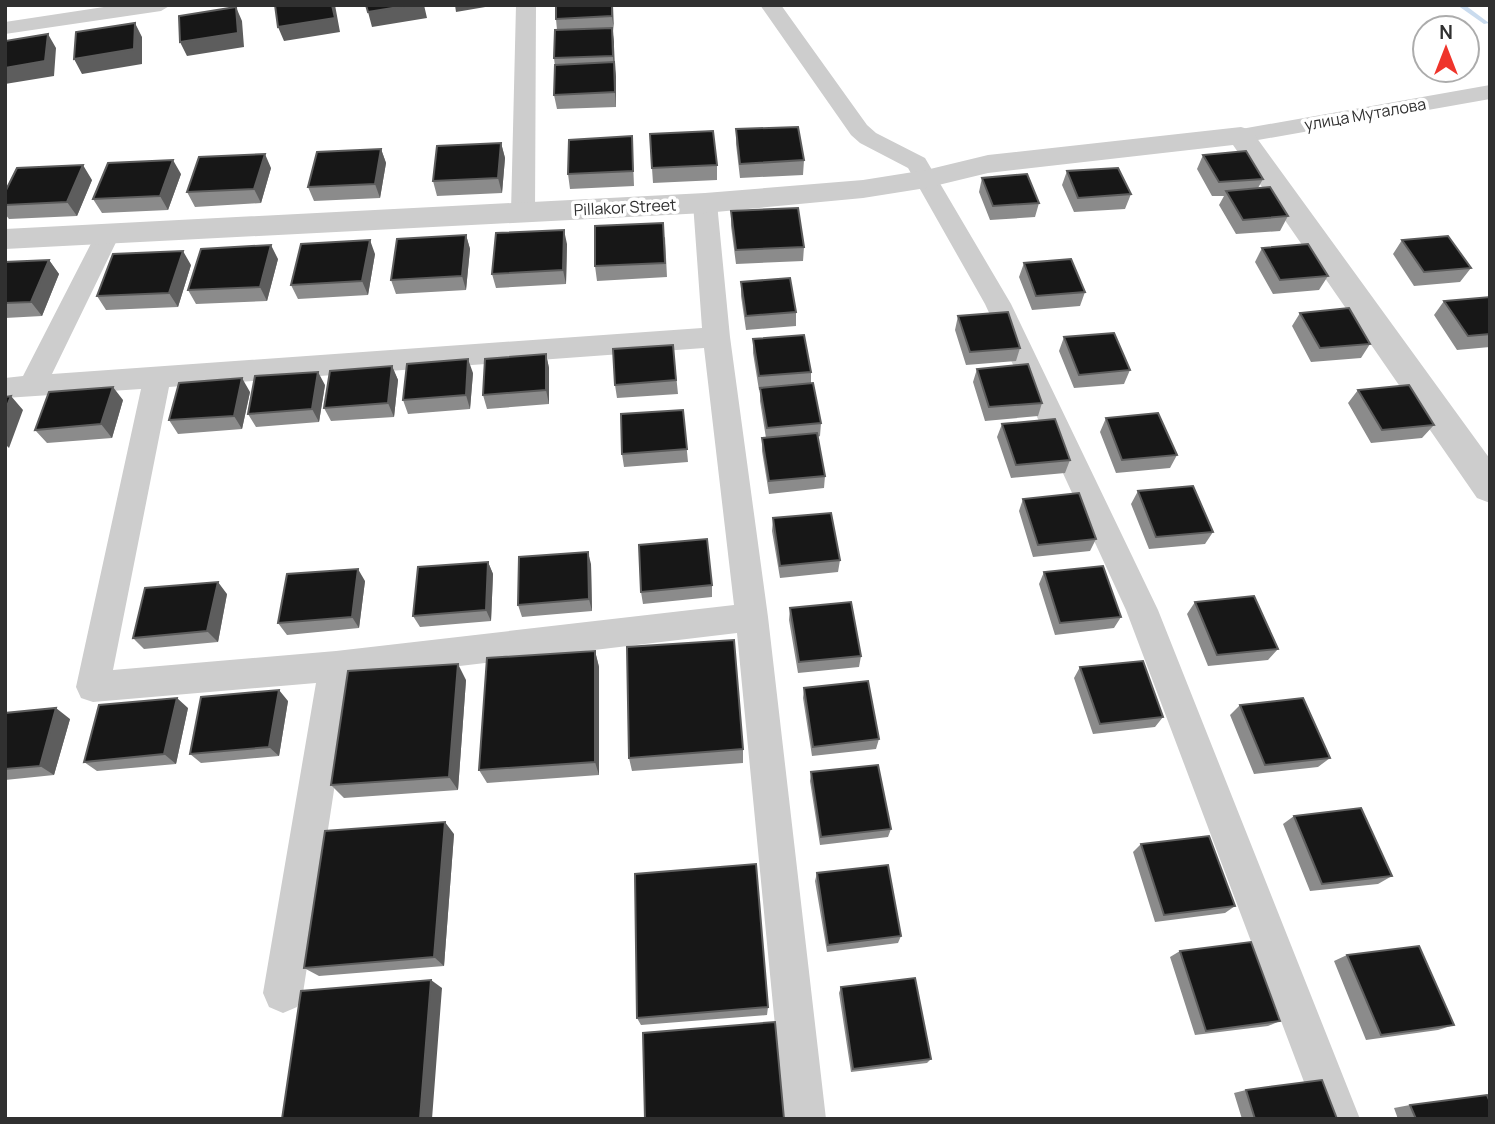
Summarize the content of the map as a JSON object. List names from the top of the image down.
{
  "streets": {
    "street": ["улица Муталова", "Pillakor Street"]
  },
  "crossings": [
    ["улица Муталова", "Pillakor Street"]
  ],
  "north": "top"
}
